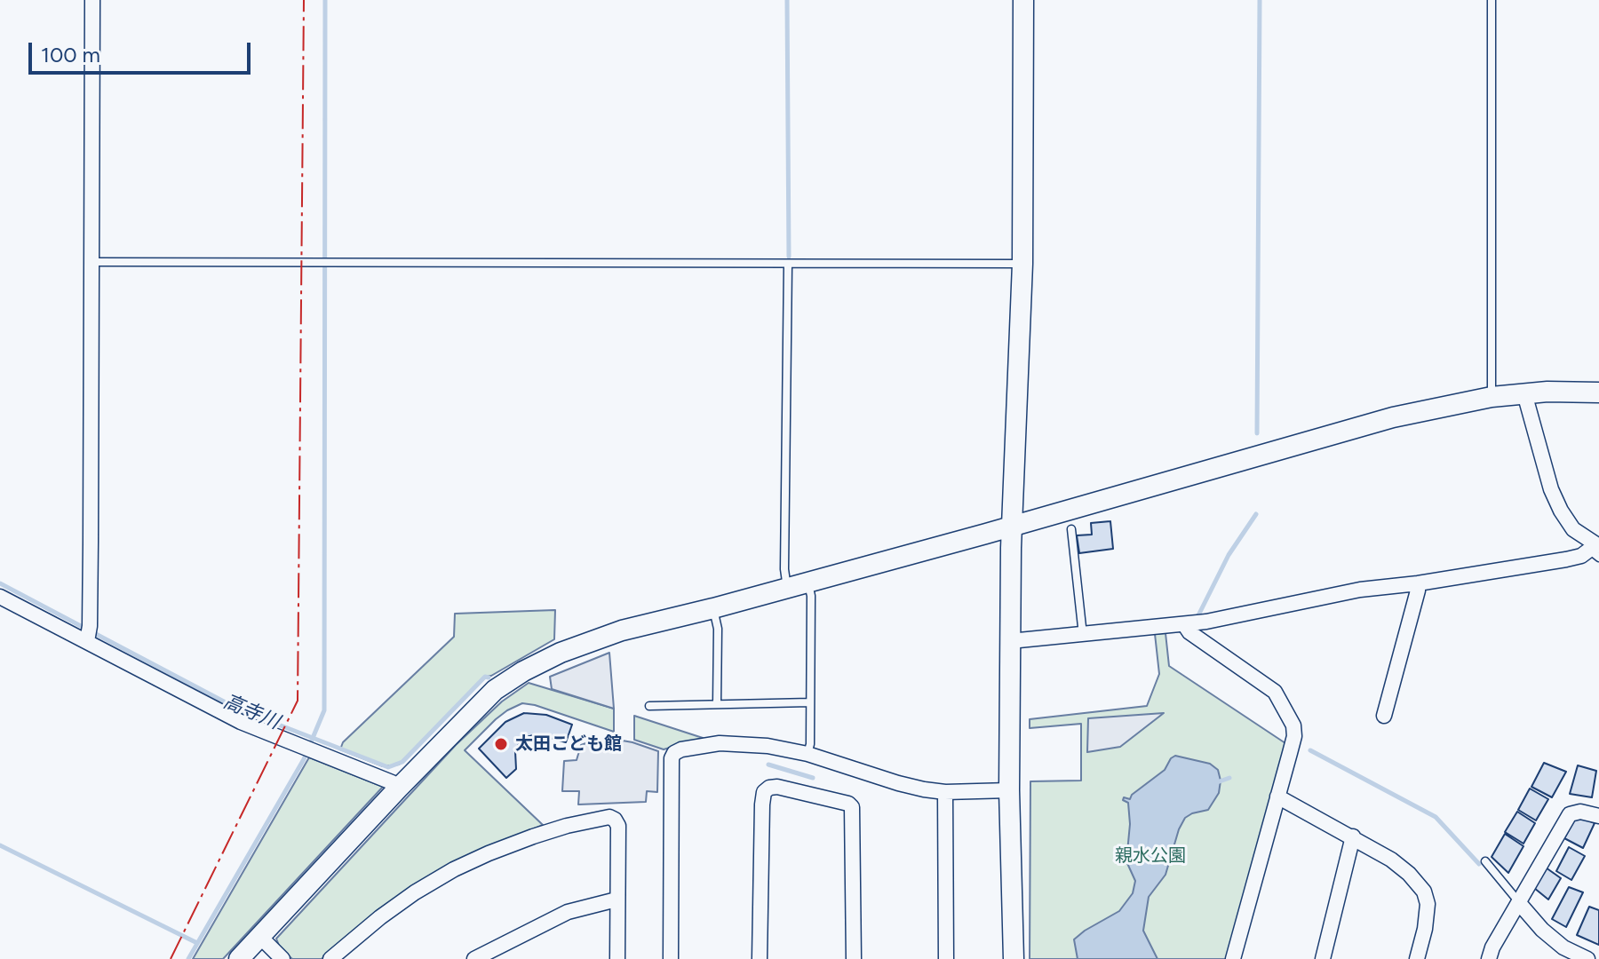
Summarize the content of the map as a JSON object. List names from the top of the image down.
{
  "water": ["高寺川"],
  "parks": ["親水公園"],
  "places": ["太田こども館"],
  "scale_bar": "100 m"
}
